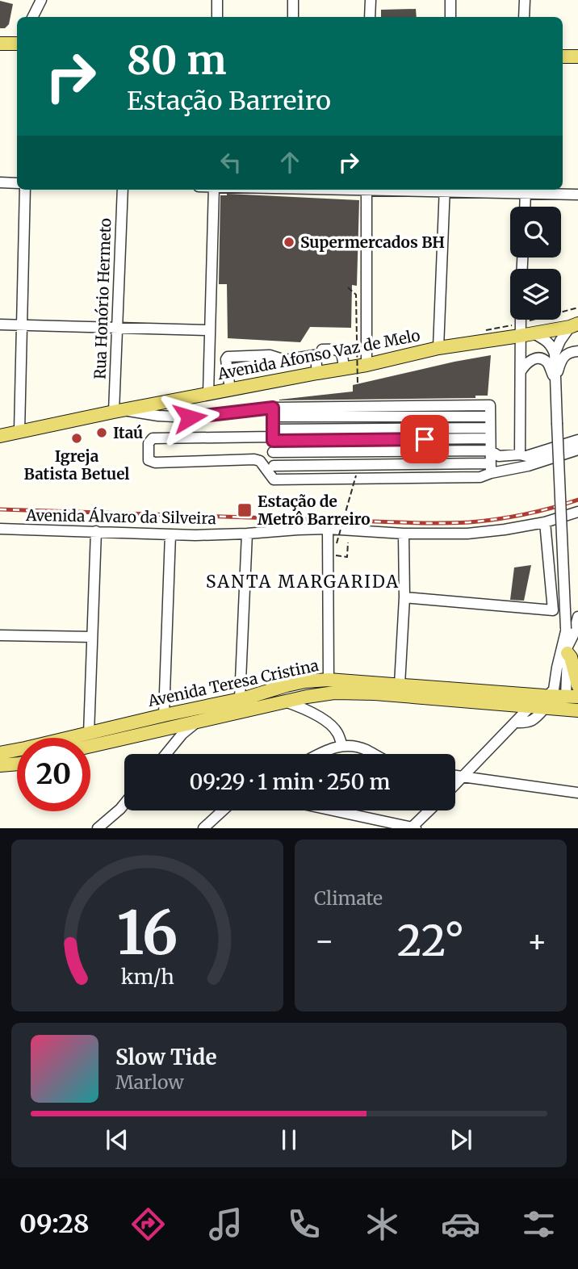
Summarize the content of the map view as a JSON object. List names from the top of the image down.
{
  "streets": {
    "main road": ["Avenida Afonso Vaz de Melo", "Avenida Teresa Cristina"],
    "street": ["Rua Honório Hermeto", "Avenida Álvaro da Silveira"]
  },
  "crossings": [
    ["Rua Honório Hermeto", "Avenida Afonso Vaz de Melo"]
  ],
  "districts": ["SANTA MARGARIDA"],
  "places": {
    "other": ["Supermercados BH", "Itaú", "Igreja Batista Betuel"],
    "transit": ["Estação de Metrô Barreiro"]
  },
  "page": {
    "turn": ["80 m", "Estação Barreiro"],
    "limit": "20",
    "trip": "09:29 · 1 min · 250 m",
    "tile": "Climate",
    "heat": ["−", "22°", "+"],
    "song": ["Slow Tide", "Marlow"],
    "tabs": "09:28",
    "gauge": ["16", "km/h"]
  }
}
